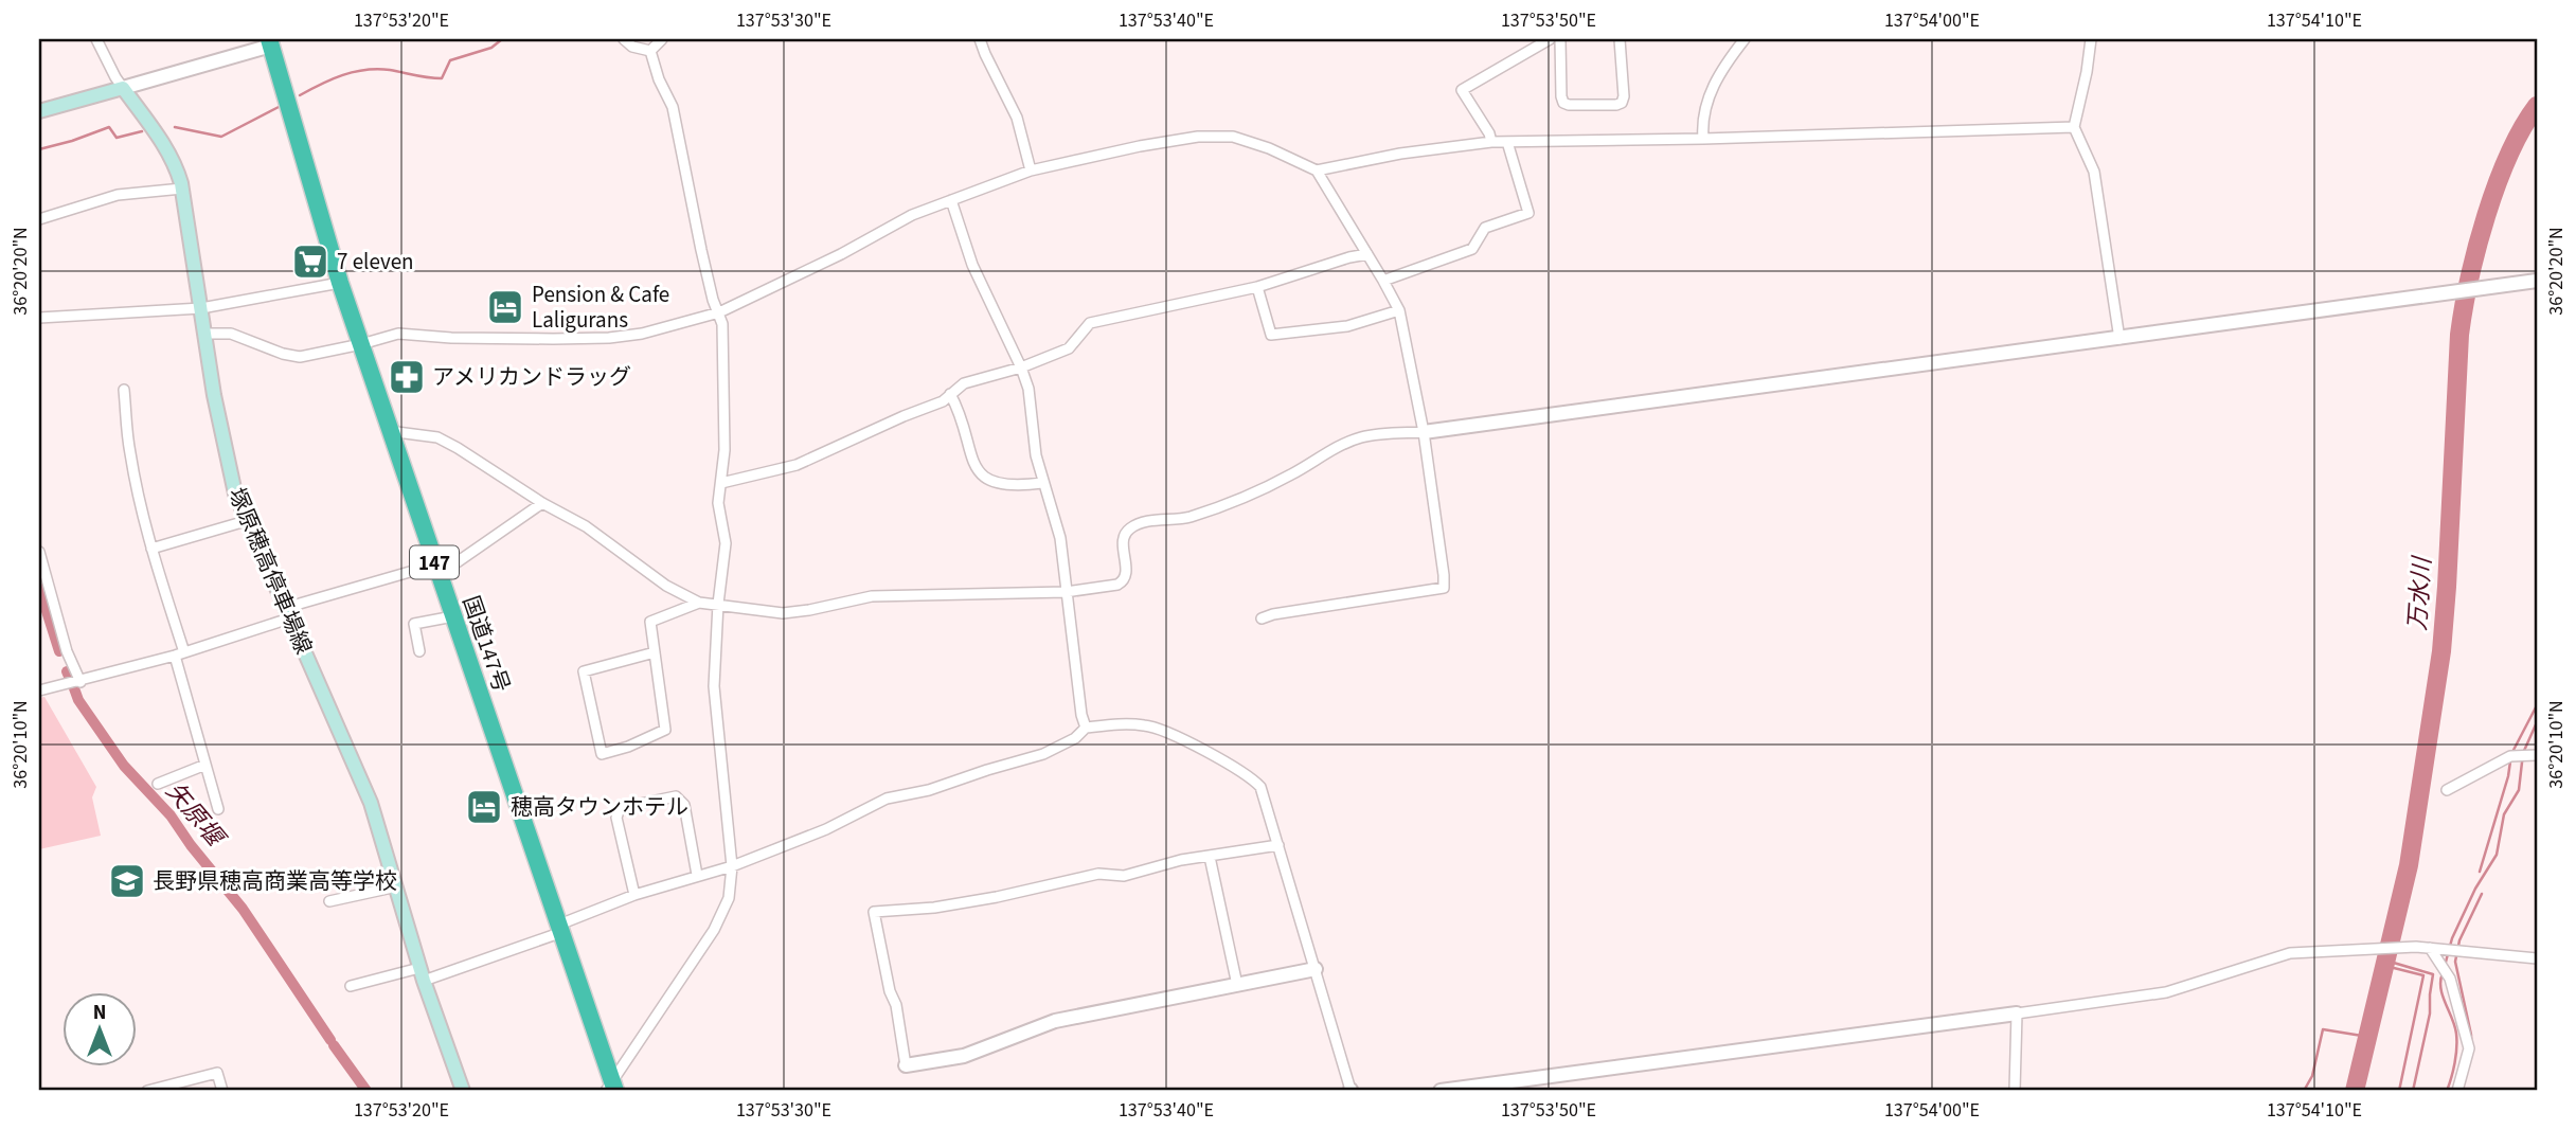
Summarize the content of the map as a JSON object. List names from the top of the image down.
{
  "streets": {
    "highway": ["147", "国道147号"],
    "main road": ["塚原穂高停車場線"]
  },
  "water": ["万水川", "矢原堰"],
  "places": {
    "supermarket": ["7 eleven"],
    "hotel": ["Pension & Cafe Laligurans", "穂高タウンホテル"],
    "pharmacy": ["アメリカンドラッグ"],
    "school or university": ["長野県穂高商業高等学校"]
  },
  "north": "top",
  "coordinates": [
    "137°53'20\"E",
    "137°53'30\"E",
    "137°53'40\"E",
    "137°53'50\"E",
    "137°54'00\"E",
    "137°54'10\"E",
    "36°20'20\"N",
    "36°20'10\"N"
  ]
}
